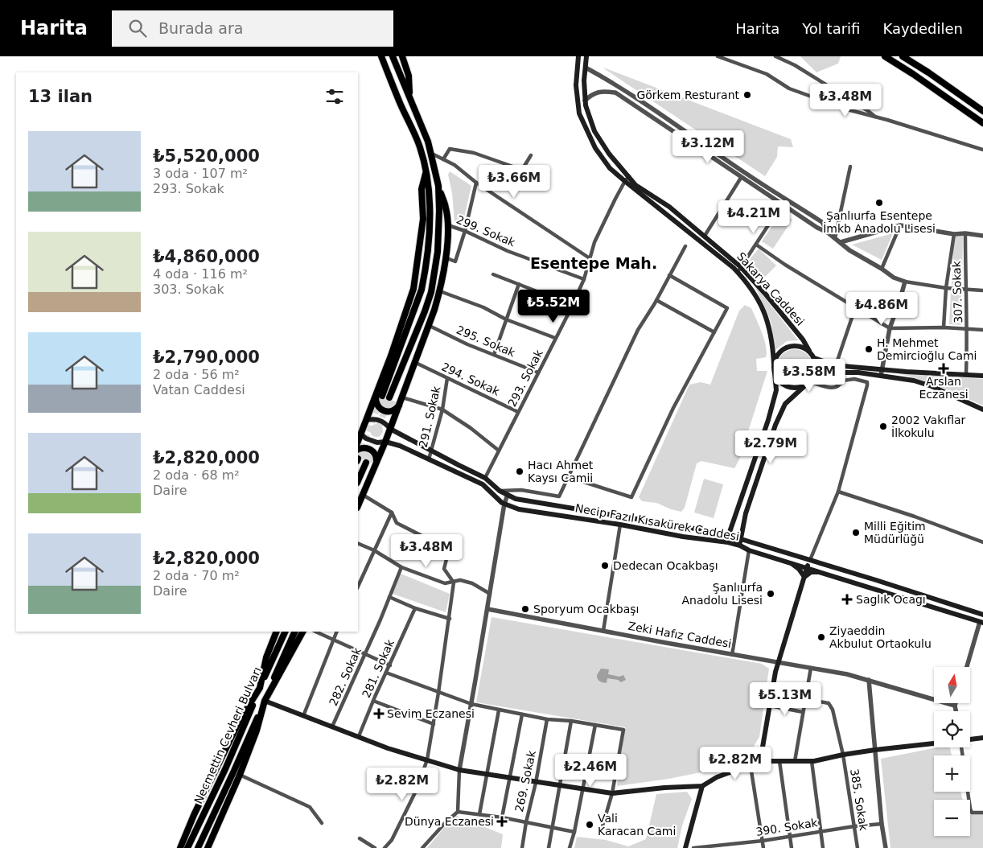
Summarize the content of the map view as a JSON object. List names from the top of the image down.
{
  "streets": {
    "main road": ["Sakarya Caddesi", "Necip Fazıl Kısakürek Caddesi", "Necmettin Cevheri Bulvarı"],
    "street": [
      "299. Sokak",
      "307. Sokak",
      "295. Sokak",
      "293. Sokak",
      "294. Sokak",
      "291. Sokak",
      "Zeki Hafız Caddesi",
      "281. Sokak",
      "282. Sokak",
      "269. Sokak",
      "385. Sokak",
      "390. Sokak"
    ]
  },
  "crossings": [
    ["299. Sokak", "293. Sokak"],
    ["Sakarya Caddesi", "293. Sokak"],
    ["295. Sokak", "293. Sokak"],
    ["293. Sokak", "294. Sokak"],
    ["293. Sokak", "Necip Fazıl Kısakürek Caddesi"],
    ["294. Sokak", "291. Sokak"],
    ["291. Sokak", "Necip Fazıl Kısakürek Caddesi"],
    ["385. Sokak", "390. Sokak"]
  ],
  "districts": ["Esentepe Mah."],
  "places": {
    "other": [
      "Görkem Resturant",
      "Şanlıurfa Esentepe İmkb Anadolu Lisesi",
      "H. Mehmet Demircioğlu Cami",
      "2002 Vakıflar İlkokulu",
      "Hacı Ahmet Kaysı Camii",
      "Milli Eğitim Müdürlüğü",
      "Dedecan Ocakbaşı",
      "Şanlıurfa Anadolu Lisesi",
      "Sporyum Ocakbaşı",
      "Ziyaeddin Akbulut Ortaokulu",
      "Vali Karacan Cami"
    ],
    "health": [
      "Arslan Eczanesi",
      "Saglık Ocagı",
      "Sevim Eczanesi",
      "Dünya Eczanesi"
    ]
  },
  "north": "top",
  "page": {
    "header": "Harita",
    "search": "Burada ara",
    "nav": ["Harita", "Yol tarifi", "Kaydedilen"],
    "heading": "13 ilan",
    "price": [
      "₺3.48M",
      "₺3.12M",
      "₺3.66M",
      "₺4.21M",
      "₺5.52M",
      "₺4.86M",
      "₺3.58M",
      "₺2.79M",
      "₺3.48M",
      "₺5.13M",
      "₺2.82M",
      "₺2.46M",
      "₺2.82M"
    ],
    "list": [
      {
        "name": "₺5,520,000",
        "note": "3 oda · 107 m² · 293. Sokak"
      },
      {
        "name": "₺4,860,000",
        "note": "4 oda · 116 m² · 303. Sokak"
      },
      {
        "name": "₺2,790,000",
        "note": "2 oda · 56 m² · Vatan Caddesi"
      },
      {
        "name": "₺2,820,000",
        "note": "2 oda · 68 m² · Daire"
      },
      {
        "name": "₺2,820,000",
        "note": "2 oda · 70 m² · Daire"
      }
    ],
    "map_buttons": ["+", "−"]
  }
}
